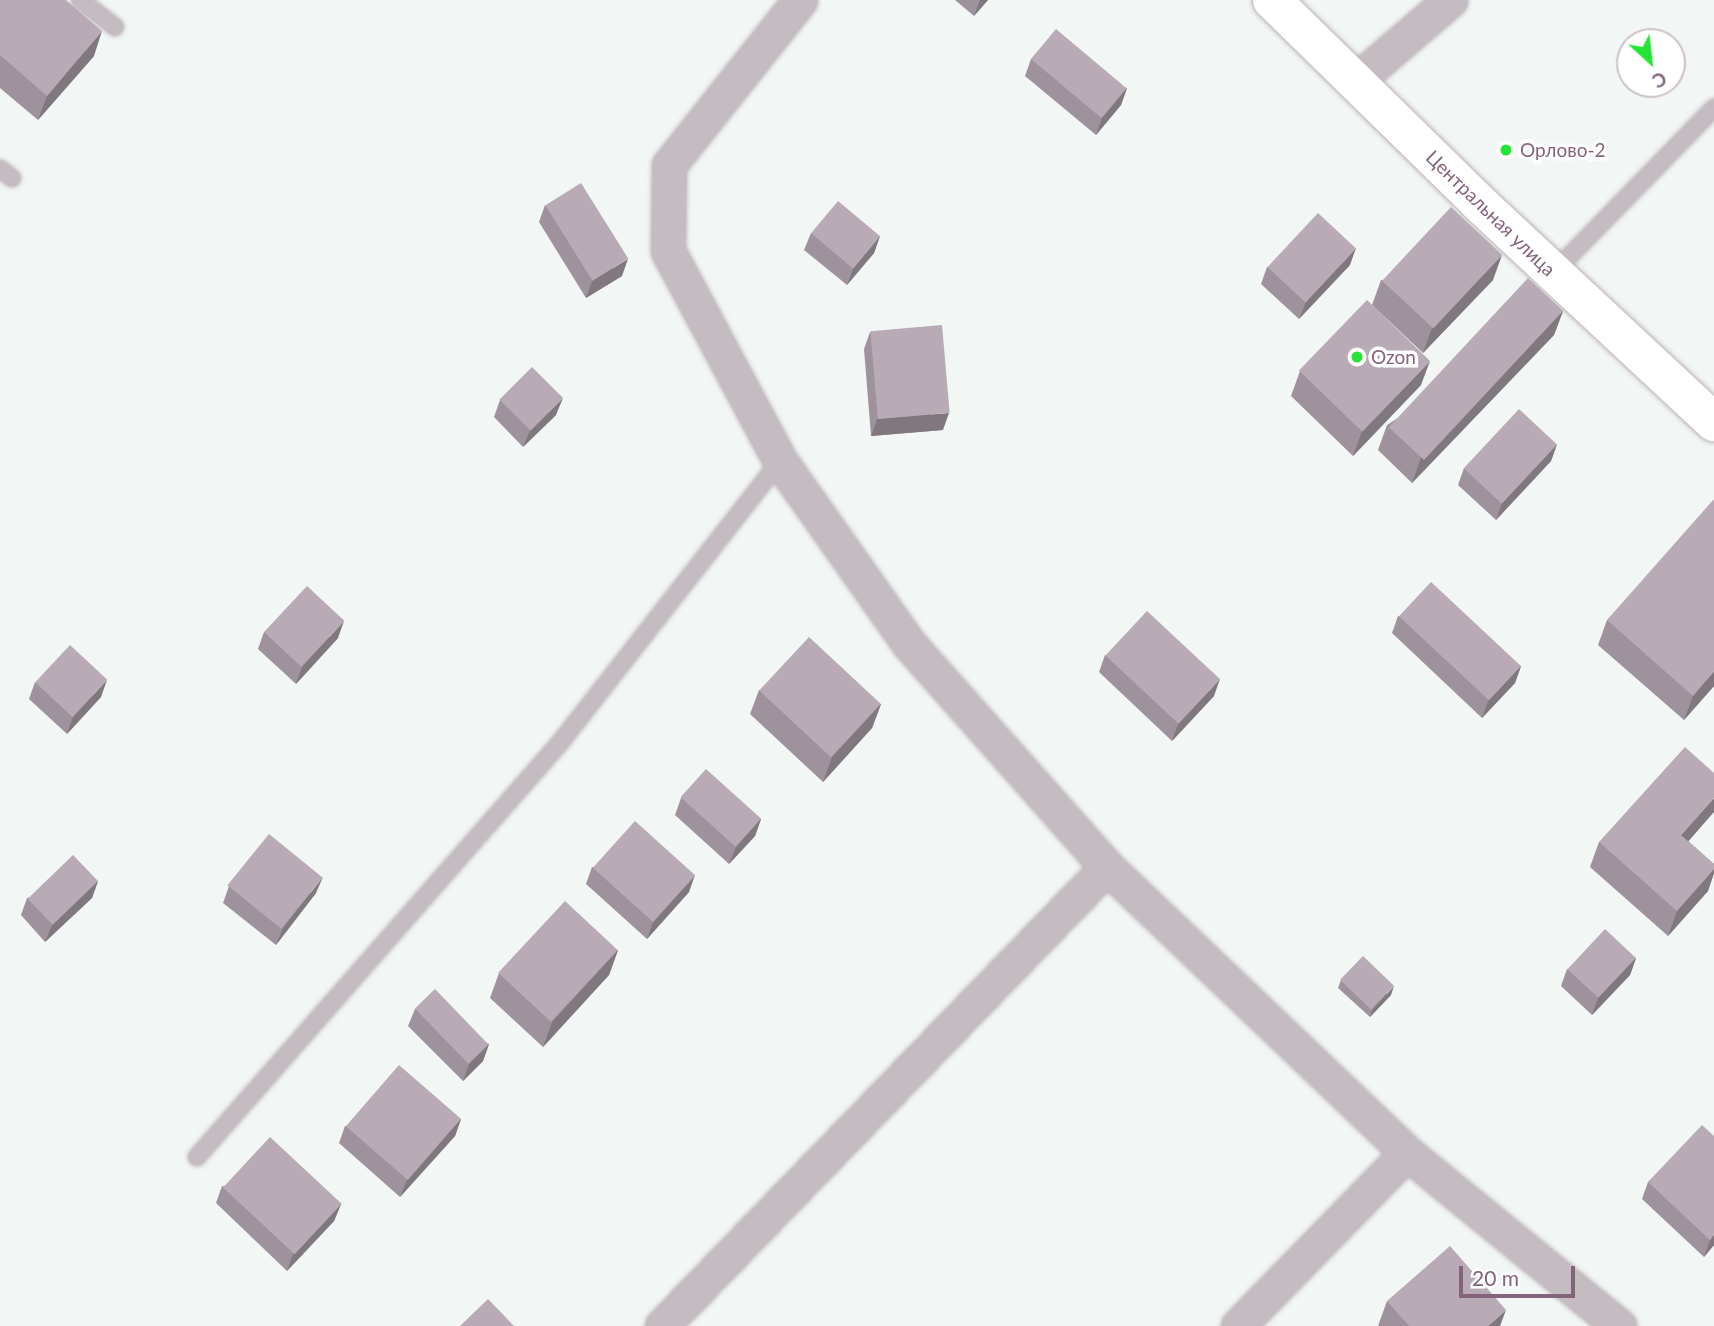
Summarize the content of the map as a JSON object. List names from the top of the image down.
{
  "streets": {
    "main road": ["Центральная улица"]
  },
  "places": ["Орлово-2", "Ozon"],
  "scale_bar": "20 m",
  "north": "bottom right"
}
